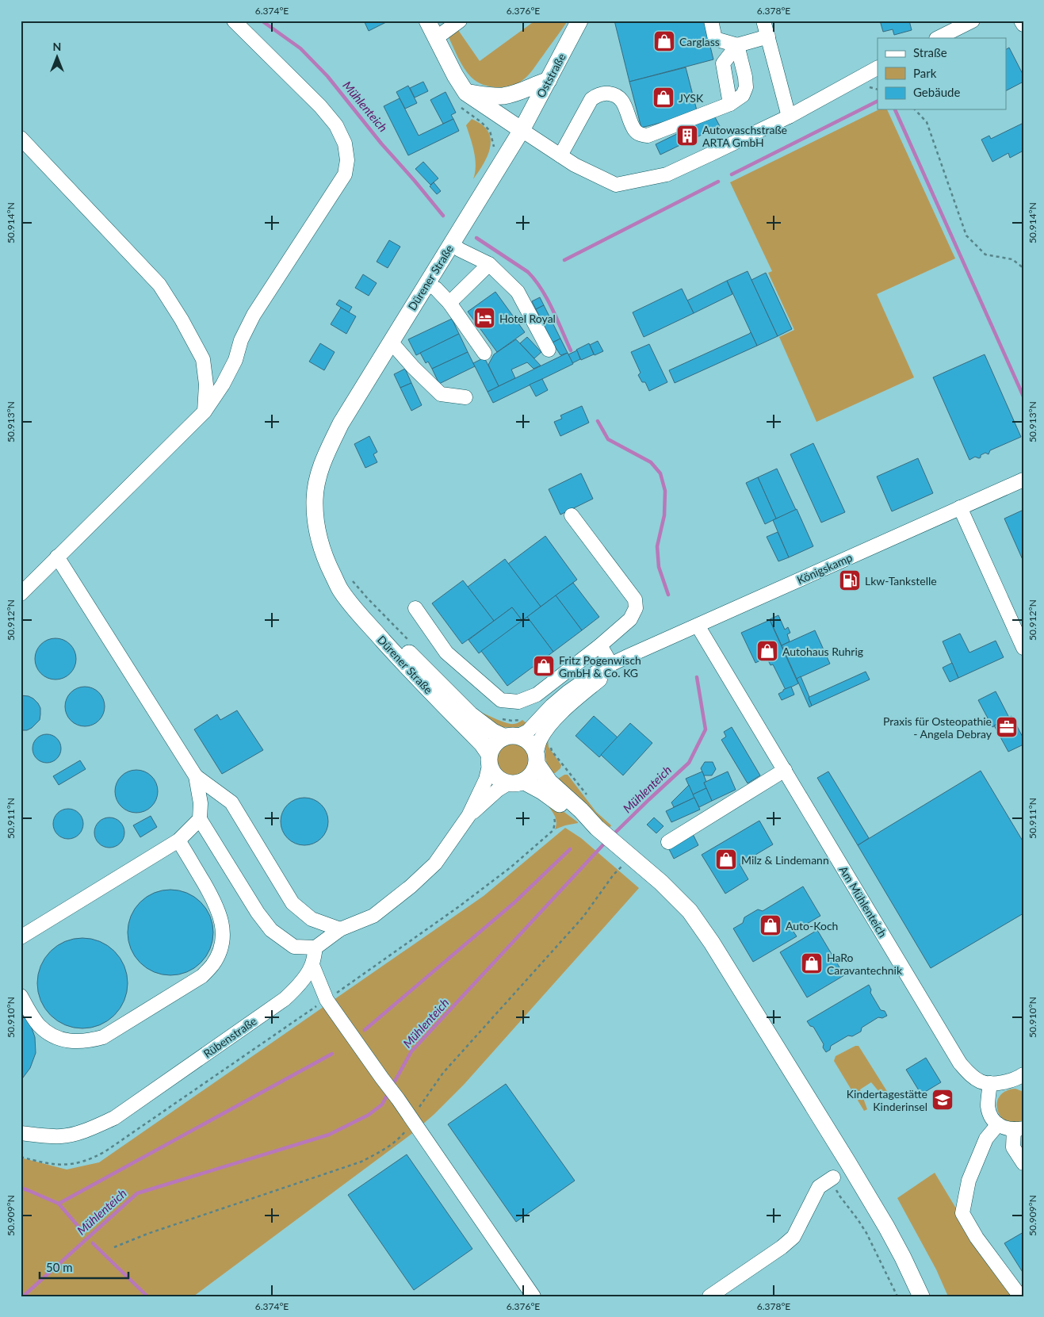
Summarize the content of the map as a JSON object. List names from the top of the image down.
{
  "streets": {
    "main road": ["Oststraße", "Dürener Straße"],
    "street": ["Königskamp", "Am Mühlenteich", "Rübenstraße"]
  },
  "crossings": [
    ["Oststraße", "Dürener Straße"],
    ["Dürener Straße", "Königskamp"],
    ["Königskamp", "Am Mühlenteich"]
  ],
  "water": ["Mühlenteich"],
  "places": {
    "shop": [
      "Carglass",
      "JYSK",
      "Autohaus Ruhrig",
      "Fritz Pogenwisch GmbH & Co. KG",
      "Milz & Lindemann",
      "Auto-Koch",
      "HaRo Caravantechnik"
    ],
    "building": ["Autowaschstraße ARTA GmbH"],
    "hotel": ["Hotel Royal"],
    "fuel station": ["Lkw-Tankstelle"],
    "office": ["Praxis für Osteopathie - Angela Debray"],
    "school or university": ["Kindertagestätte Kinderinsel"]
  },
  "legend": ["Straße", "Park", "Gebäude"],
  "scale_bar": "50 m",
  "north": "top",
  "coordinates": [
    "6.374°E",
    "6.376°E",
    "6.378°E",
    "50.914°N",
    "50.913°N",
    "50.912°N",
    "50.911°N",
    "50.910°N",
    "50.909°N"
  ]
}
